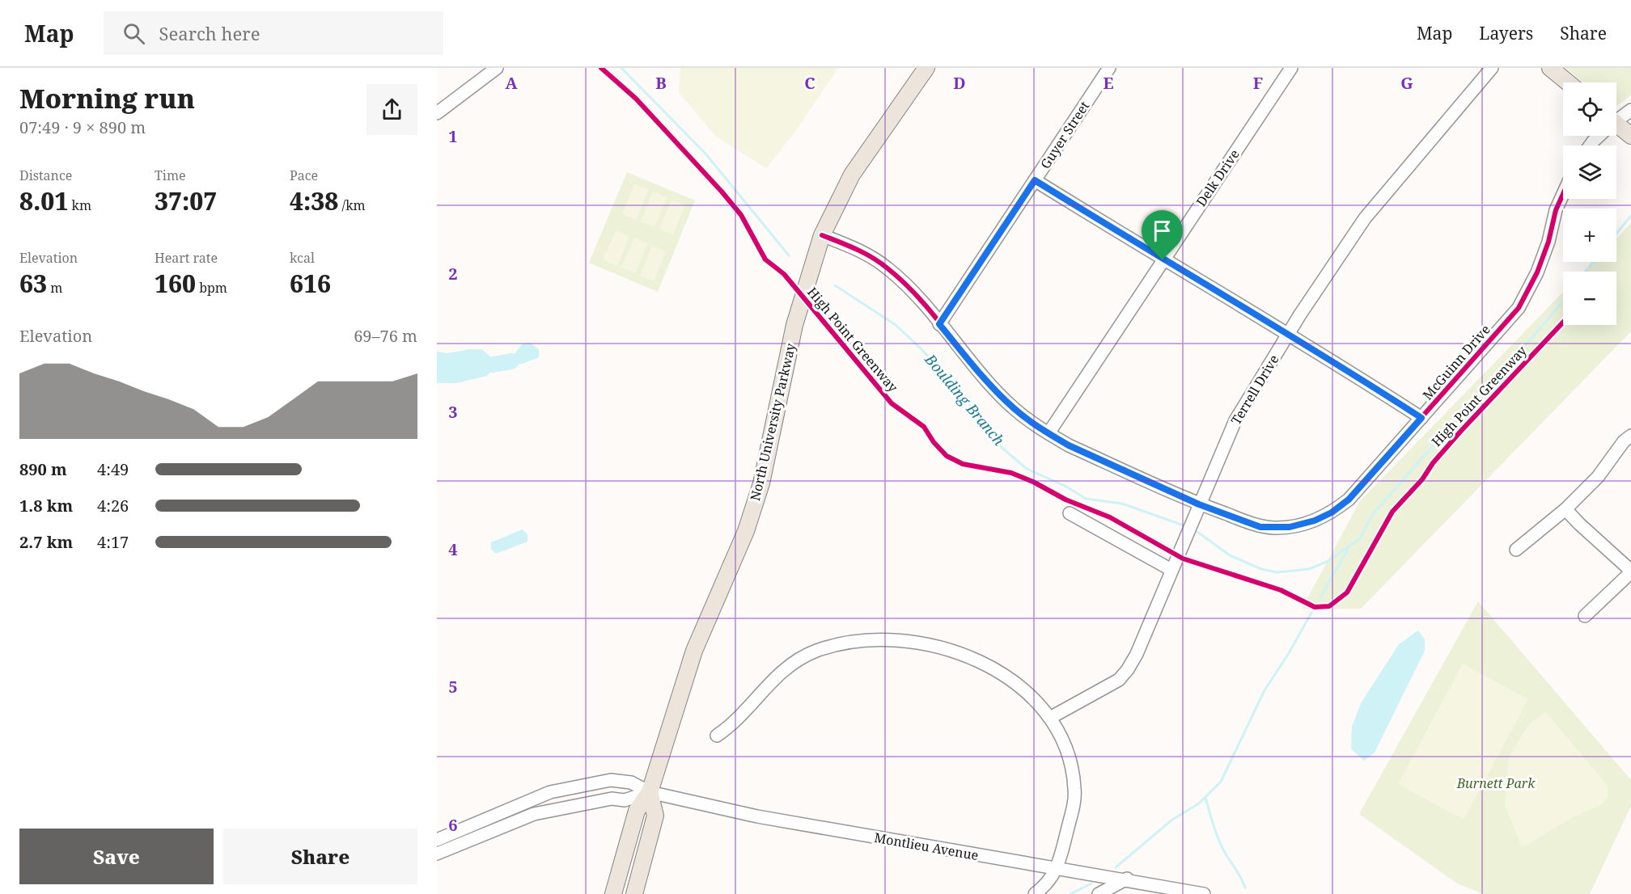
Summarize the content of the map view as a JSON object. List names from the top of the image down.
{
  "streets": {
    "main road": ["North University Parkway"],
    "street": [
      "Guyer Street",
      "Delk Drive",
      "McGuinn Drive",
      "Terrell Drive",
      "Montlieu Avenue"
    ],
    "cycle path": ["High Point Greenway"]
  },
  "crossings": [
    ["Guyer Street", "McGuinn Drive"],
    ["Delk Drive", "McGuinn Drive"],
    ["McGuinn Drive", "Terrell Drive"],
    ["McGuinn Drive", "North University Parkway"],
    ["North University Parkway", "Montlieu Avenue"]
  ],
  "water": ["Boulding Branch"],
  "parks": ["Burnett Park"],
  "page": {
    "header": "Map",
    "search": "Search here",
    "nav": ["Map", "Layers", "Share"],
    "heading": ["Morning run", "07:49 · 9 × 890 m"],
    "map_buttons": ["+", "−"],
    "stats": [
      ["Distance", "8.01 km"],
      ["Time", "37:07"],
      ["Pace", "4:38 /km"],
      ["Elevation", "63 m"],
      ["Heart rate", "160 bpm"],
      ["kcal", "616"]
    ],
    "chart": ["Elevation", "69–76 m"],
    "list": [
      {
        "name": "890 m",
        "note": "4:49"
      },
      {
        "name": "1.8 km",
        "note": "4:26"
      },
      {
        "name": "2.7 km",
        "note": "4:17"
      }
    ],
    "buttons": ["Save", "Share"]
  },
  "grid": {
    "columns": [
      "A",
      "B",
      "C",
      "D",
      "E",
      "F",
      "G"
    ],
    "rows": [
      "1",
      "2",
      "3",
      "4",
      "5",
      "6"
    ]
  }
}
